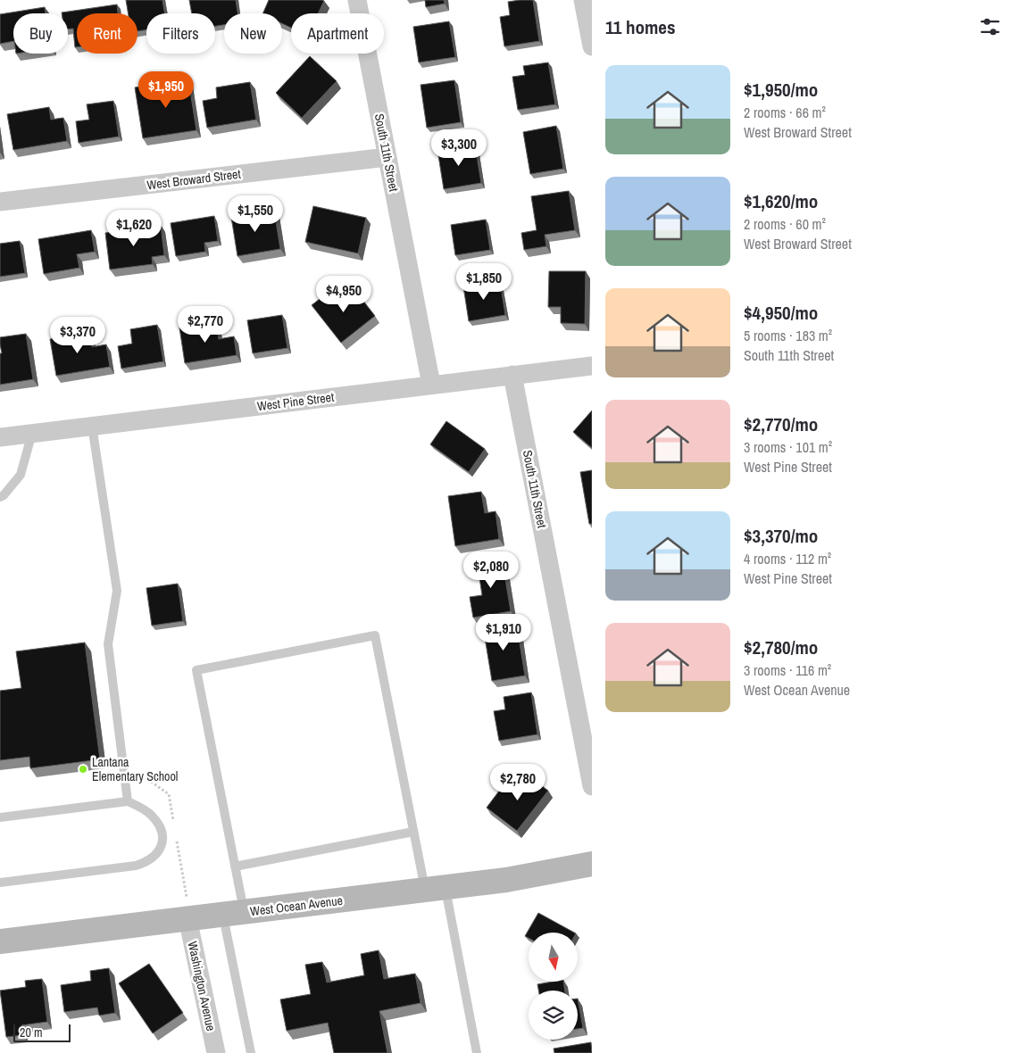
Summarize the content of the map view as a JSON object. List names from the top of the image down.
{
  "streets": {
    "street": [
      "South 11th Street",
      "West Broward Street",
      "West Pine Street",
      "West Ocean Avenue",
      "Washington Avenue"
    ]
  },
  "crossings": [
    ["South 11th Street", "West Broward Street"],
    ["South 11th Street", "West Pine Street"],
    ["West Ocean Avenue", "Washington Avenue"]
  ],
  "places": ["Lantana Elementary School"],
  "scale_bar": "20 m",
  "north": "bottom",
  "page": {
    "heading": "11 homes",
    "chip": [
      "Buy",
      "Rent",
      "Filters",
      "New",
      "Apartment"
    ],
    "list": [
      {
        "name": "$1,950/mo",
        "note": "2 rooms · 66 m² · West Broward Street"
      },
      {
        "name": "$1,620/mo",
        "note": "2 rooms · 60 m² · West Broward Street"
      },
      {
        "name": "$4,950/mo",
        "note": "5 rooms · 183 m² · South 11th Street"
      },
      {
        "name": "$2,770/mo",
        "note": "3 rooms · 101 m² · West Pine Street"
      },
      {
        "name": "$3,370/mo",
        "note": "4 rooms · 112 m² · West Pine Street"
      },
      {
        "name": "$2,780/mo",
        "note": "3 rooms · 116 m² · West Ocean Avenue"
      }
    ],
    "price": [
      "$1,950",
      "$3,300",
      "$1,550",
      "$1,620",
      "$1,850",
      "$4,950",
      "$2,770",
      "$3,370",
      "$2,080",
      "$1,910",
      "$2,780"
    ],
    "scale": "20 m"
  }
}
